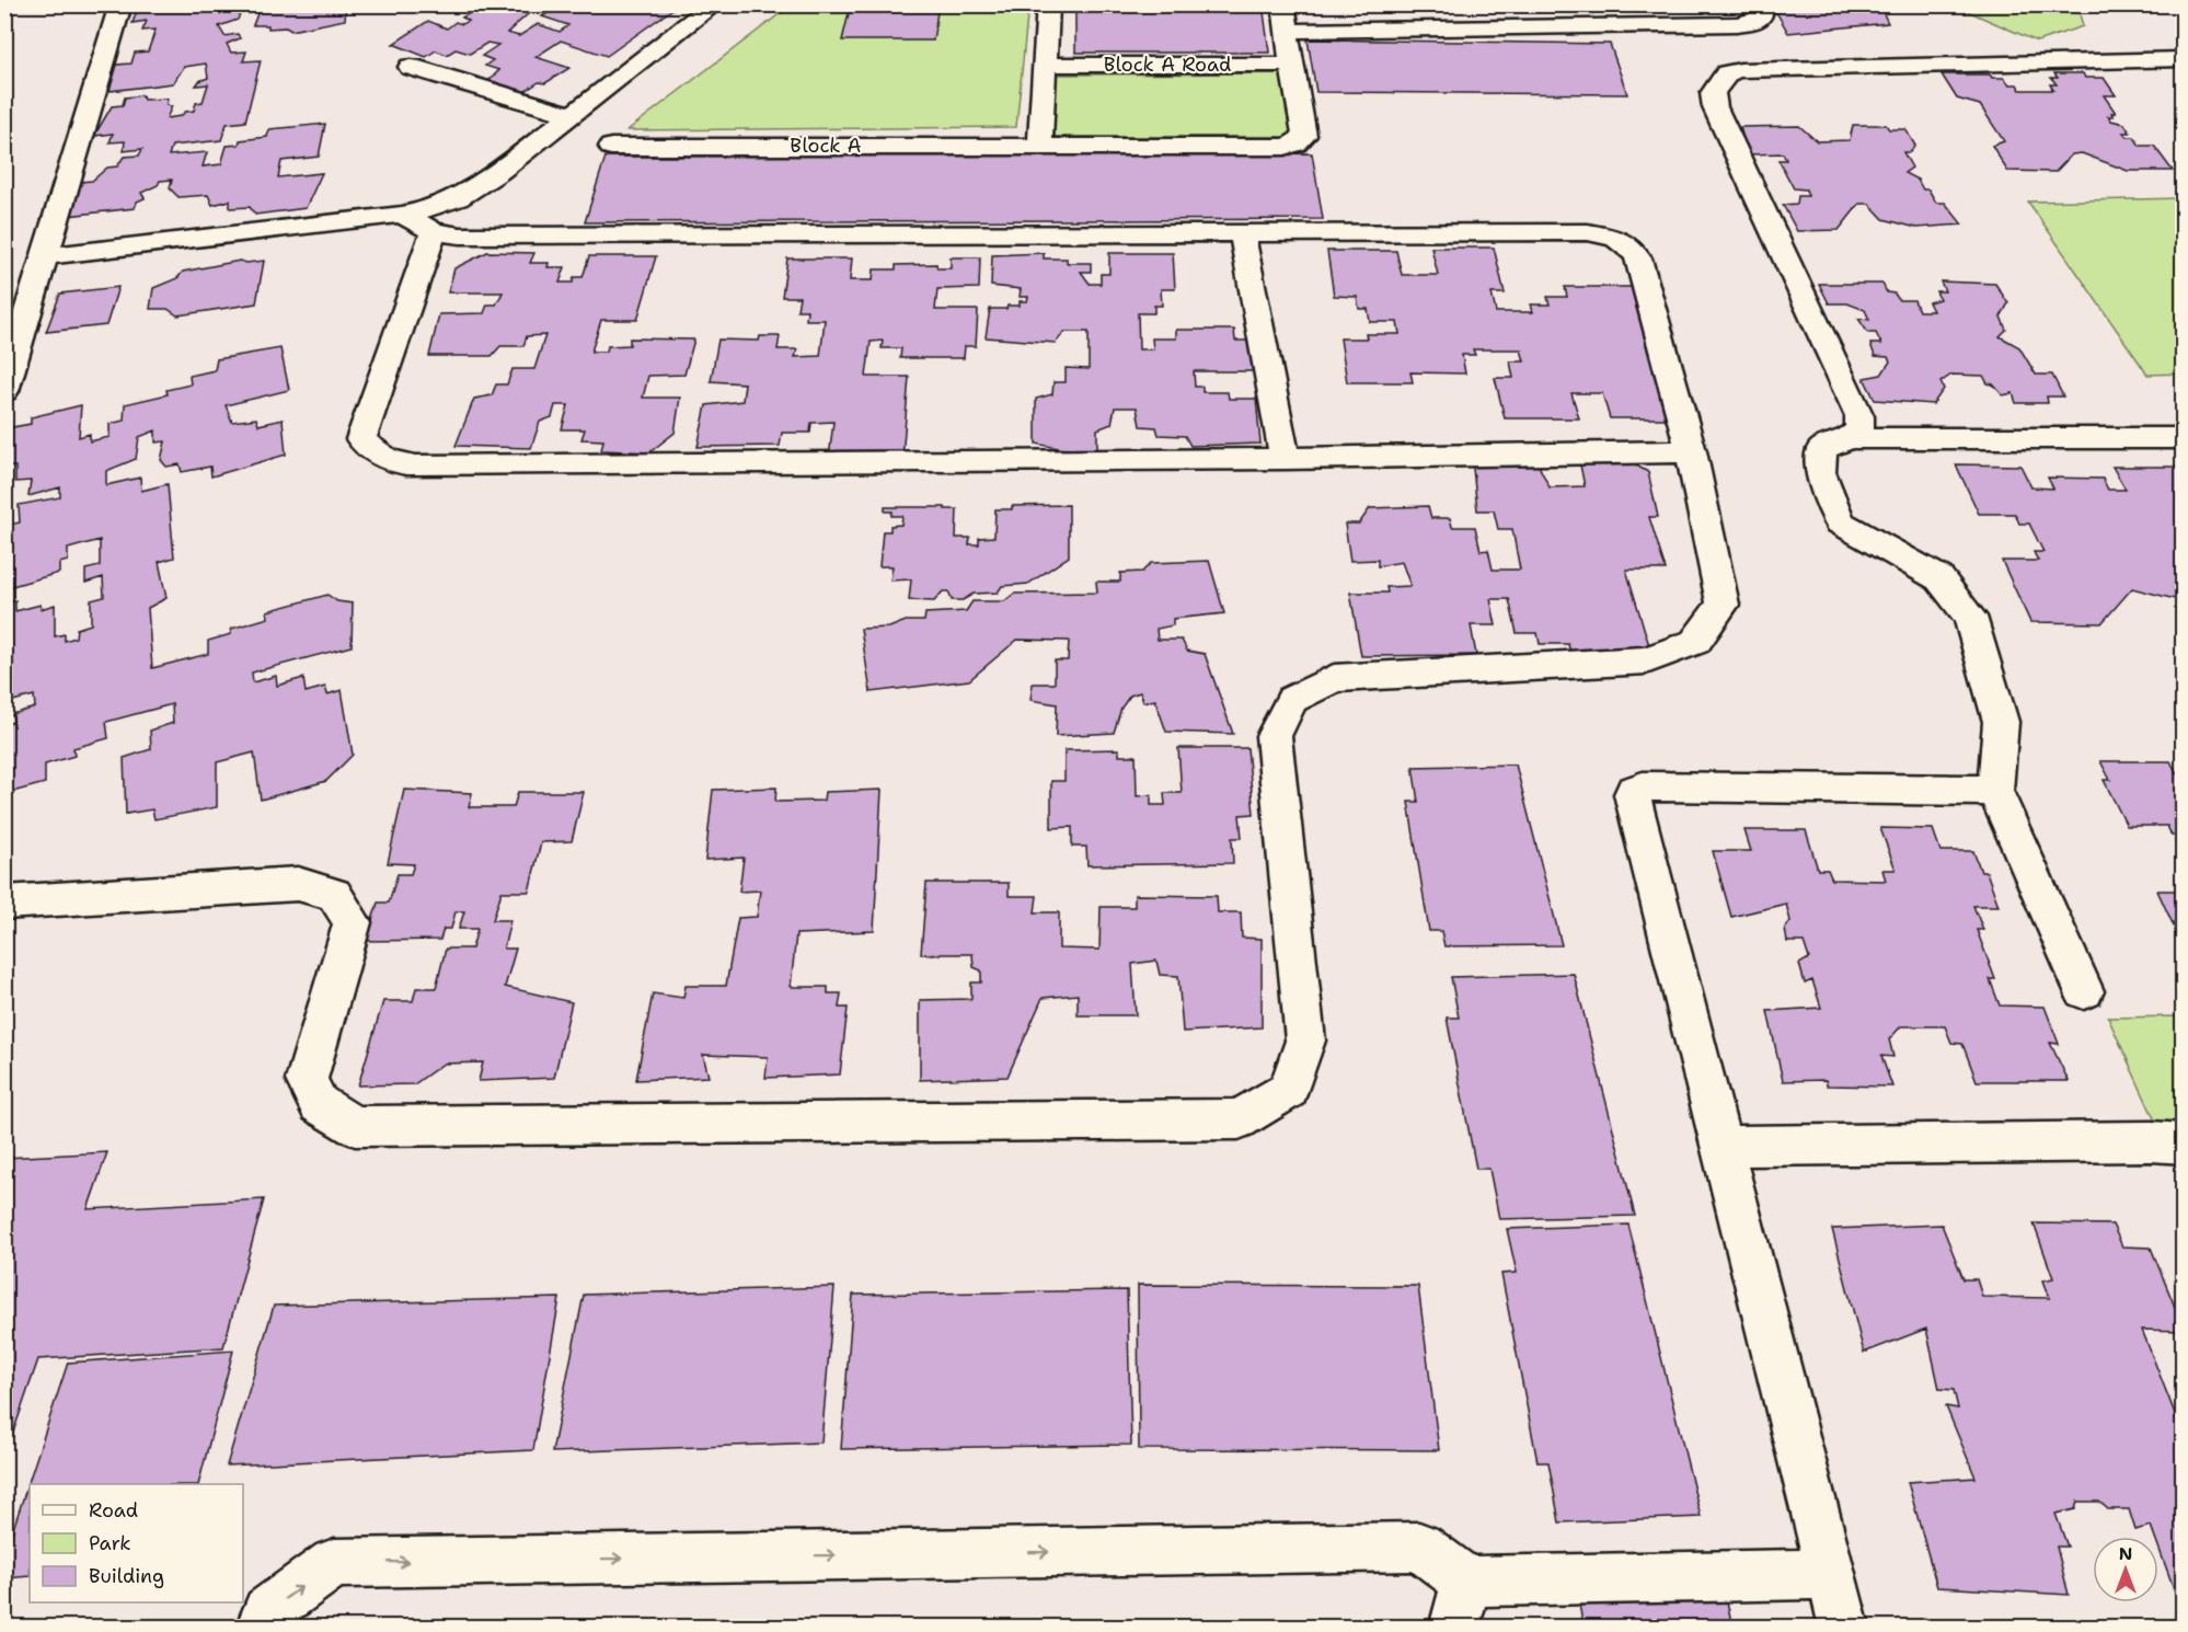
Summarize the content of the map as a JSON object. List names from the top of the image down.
{
  "streets": {
    "street": ["Block A Road", "Block A"]
  },
  "crossings": [
    ["Block A Road", "Block A"]
  ],
  "legend": ["Road", "Park", "Building"],
  "north": "top"
}
